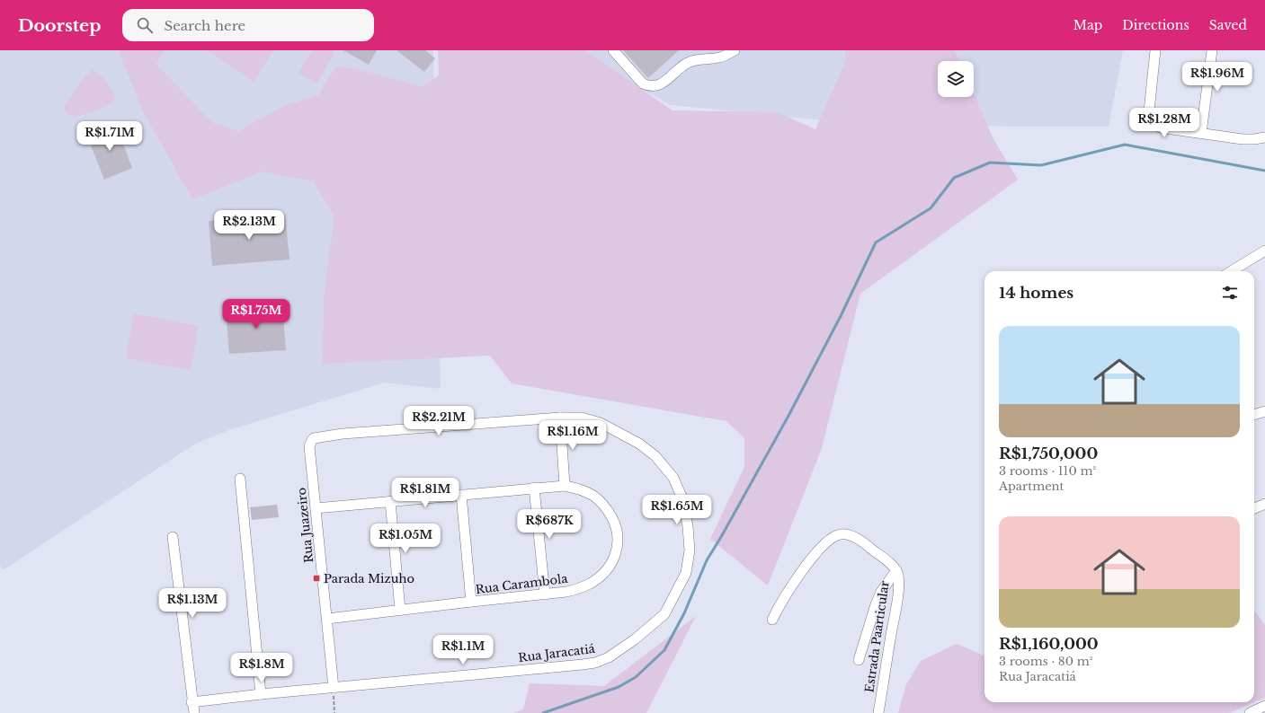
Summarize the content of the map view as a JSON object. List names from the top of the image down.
{
  "streets": {
    "street": [
      "Rua Juazeiro",
      "Rua Carambola",
      "Estrada Paarticular",
      "Rua Jaracatiá"
    ]
  },
  "crossings": [
    ["Rua Juazeiro", "Rua Carambola"],
    ["Rua Juazeiro", "Rua Jaracatiá"]
  ],
  "places": {
    "transit": ["Parada Mizuho"]
  },
  "page": {
    "header": "Doorstep",
    "search": "Search here",
    "nav": ["Map", "Directions", "Saved"],
    "price": [
      "R$1.96M",
      "R$1.28M",
      "R$1.71M",
      "R$2.13M",
      "R$1.75M",
      "R$2.21M",
      "R$1.16M",
      "R$1.81M",
      "R$1.65M",
      "R$687K",
      "R$1.05M",
      "R$1.13M",
      "R$1.1M",
      "R$1.8M"
    ],
    "heading": "14 homes",
    "list": [
      {
        "name": "R$1,750,000",
        "note": "3 rooms · 110 m² · Apartment"
      },
      {
        "name": "R$1,160,000",
        "note": "3 rooms · 80 m² · Rua Jaracatiá"
      }
    ]
  }
}
